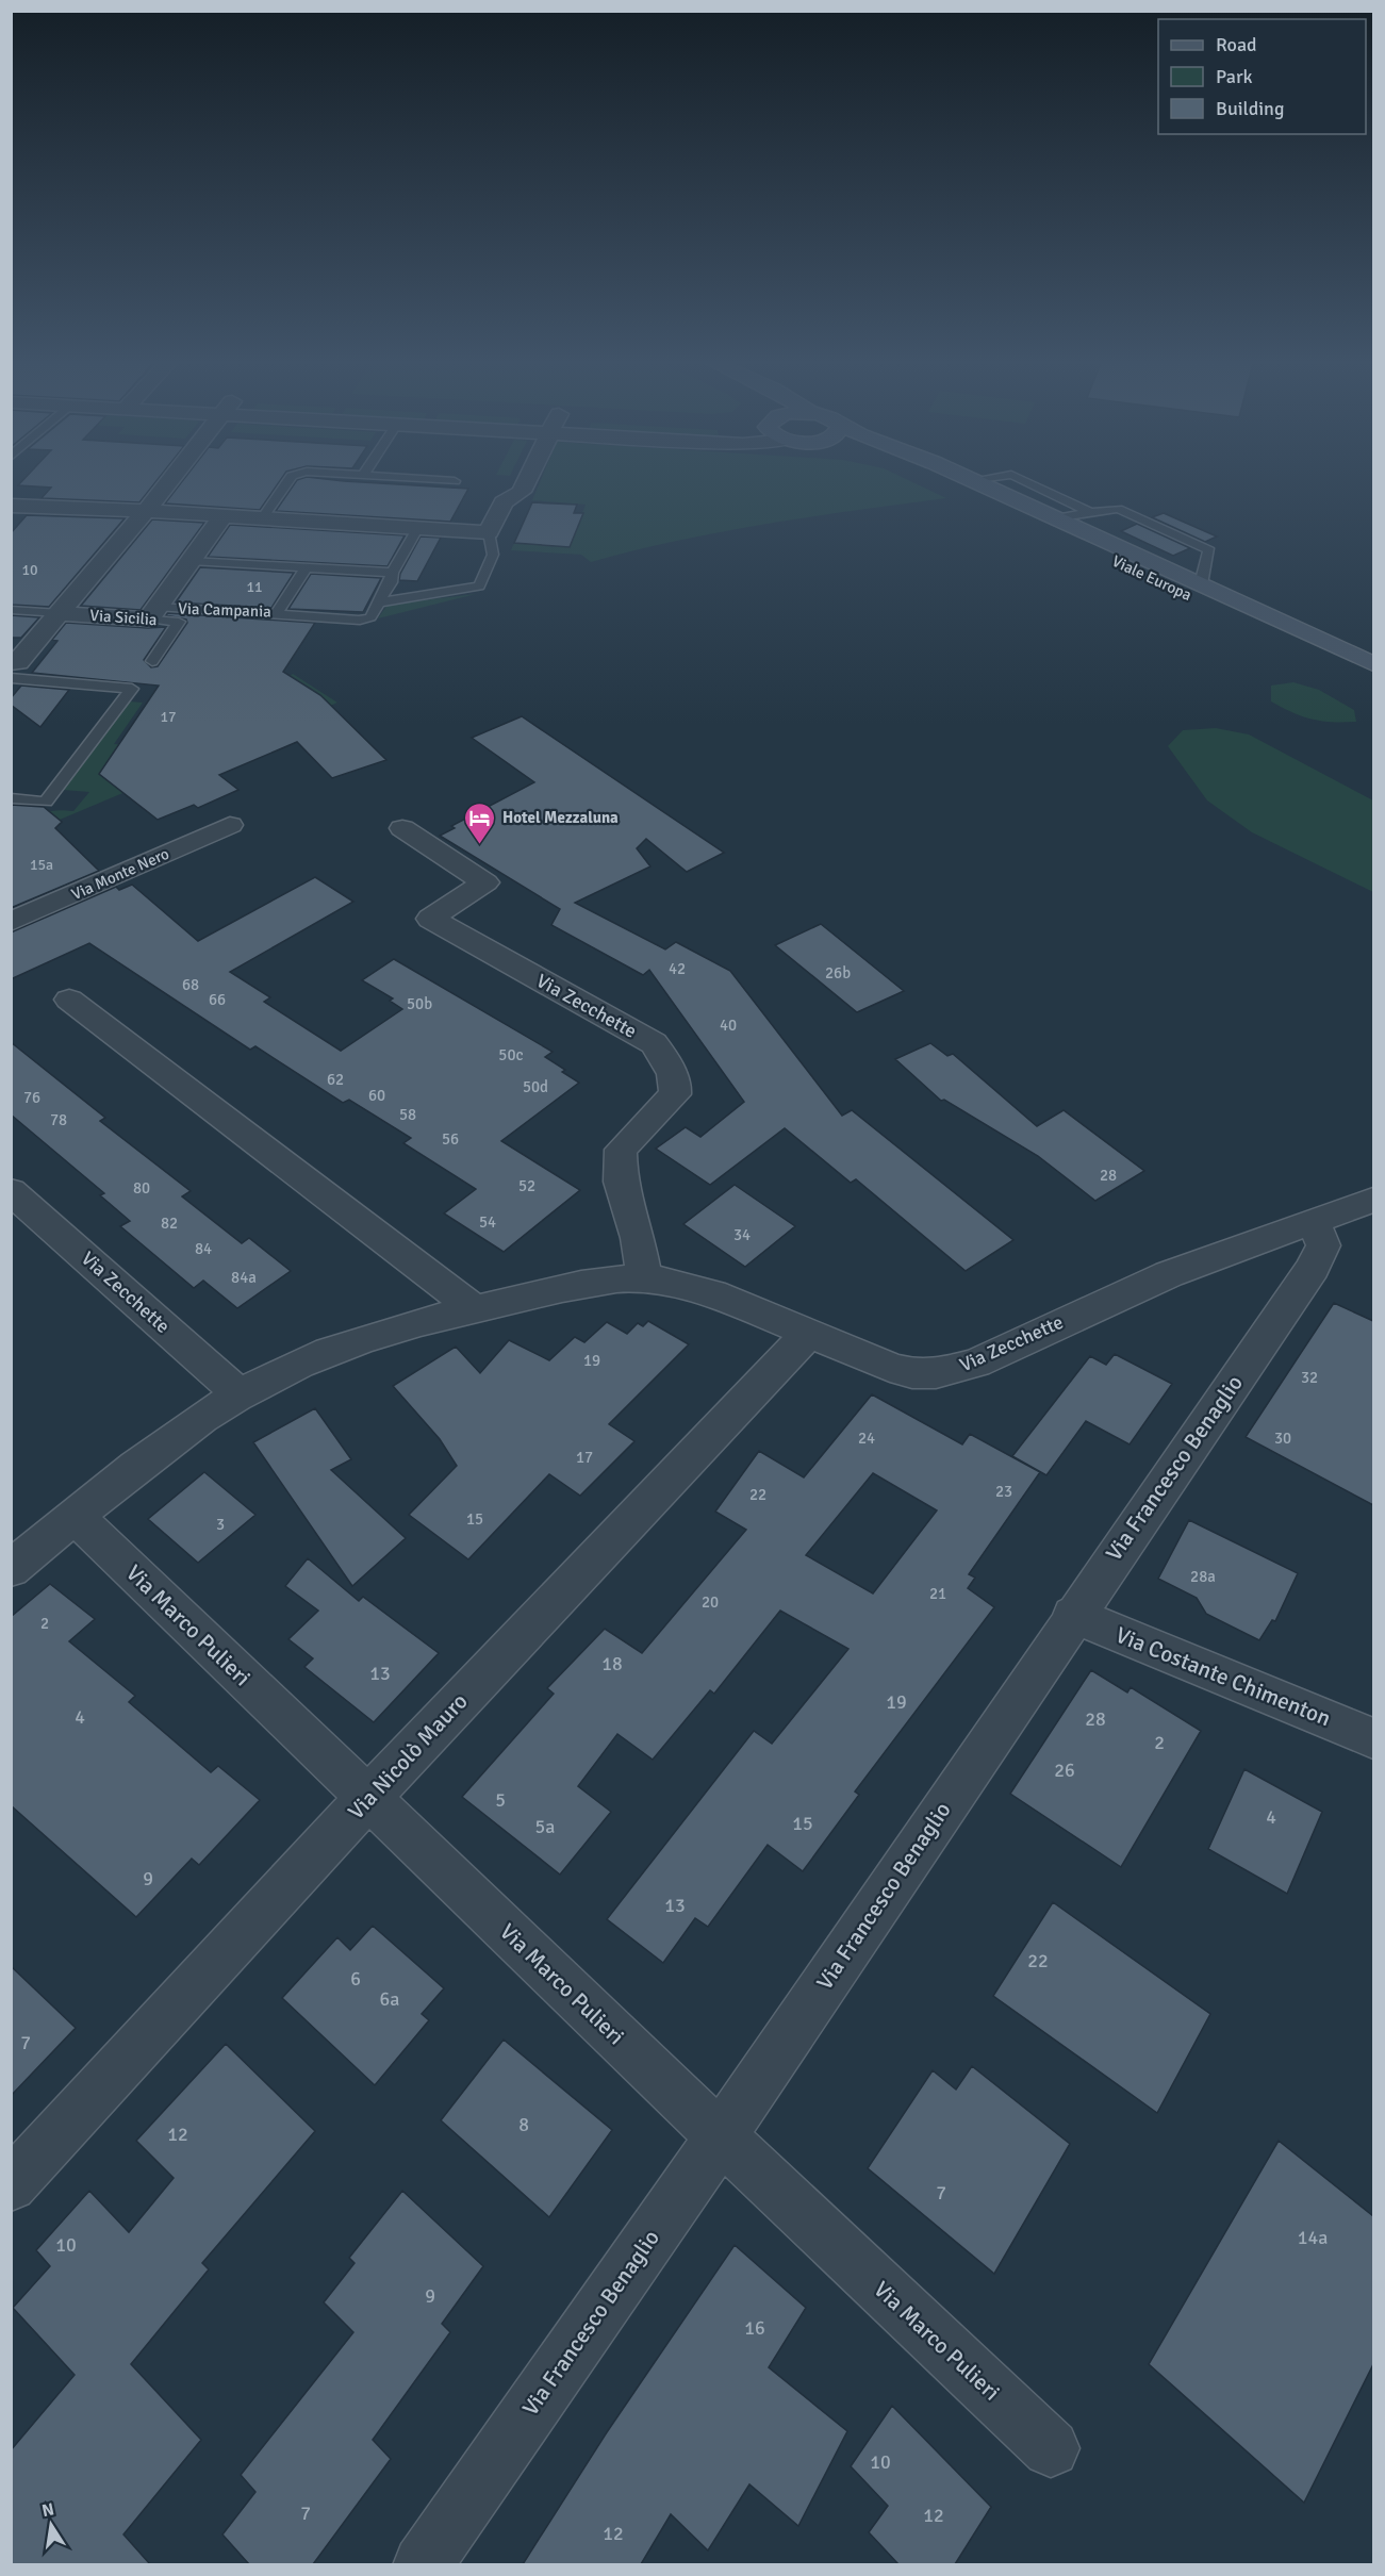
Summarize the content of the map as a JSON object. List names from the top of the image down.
{
  "streets": {
    "main road": ["Viale Europa"],
    "street": [
      "Via Campania",
      "Via Sicilia",
      "Via Monte Nero",
      "Via Zecchette",
      "Via Francesco Benaglio",
      "Via Marco Pulieri",
      "Via Costante Chimenton",
      "Via Nicolò Mauro"
    ]
  },
  "crossings": [
    ["Via Campania", "Via Sicilia"],
    ["Via Zecchette", "Via Francesco Benaglio"],
    ["Via Zecchette", "Via Marco Pulieri"],
    ["Via Zecchette", "Via Nicolò Mauro"],
    ["Via Francesco Benaglio", "Via Marco Pulieri"],
    ["Via Francesco Benaglio", "Via Costante Chimenton"],
    ["Via Marco Pulieri", "Via Nicolò Mauro"]
  ],
  "places": {
    "hotel": ["Hotel Mezzaluna"]
  },
  "house_numbers": [
    "10",
    "11",
    "17",
    "15a",
    "42",
    "26b",
    "68",
    "66",
    "50b",
    "40",
    "50c",
    "62",
    "50d",
    "60",
    "76",
    "58",
    "78",
    "56",
    "28",
    "52",
    "80",
    "54",
    "82",
    "34",
    "84",
    "84a",
    "19",
    "32",
    "24",
    "30",
    "17",
    "23",
    "22",
    "15",
    "3",
    "28a",
    "21",
    "20",
    "2",
    "18",
    "13",
    "19",
    "4",
    "28",
    "2",
    "26",
    "5",
    "4",
    "15",
    "5a",
    "9",
    "13",
    "22",
    "6",
    "6a",
    "7",
    "8",
    "12",
    "7",
    "14a",
    "10",
    "9",
    "16",
    "10",
    "7",
    "12",
    "12"
  ],
  "legend": ["Road", "Park", "Building"],
  "north": "top"
}
